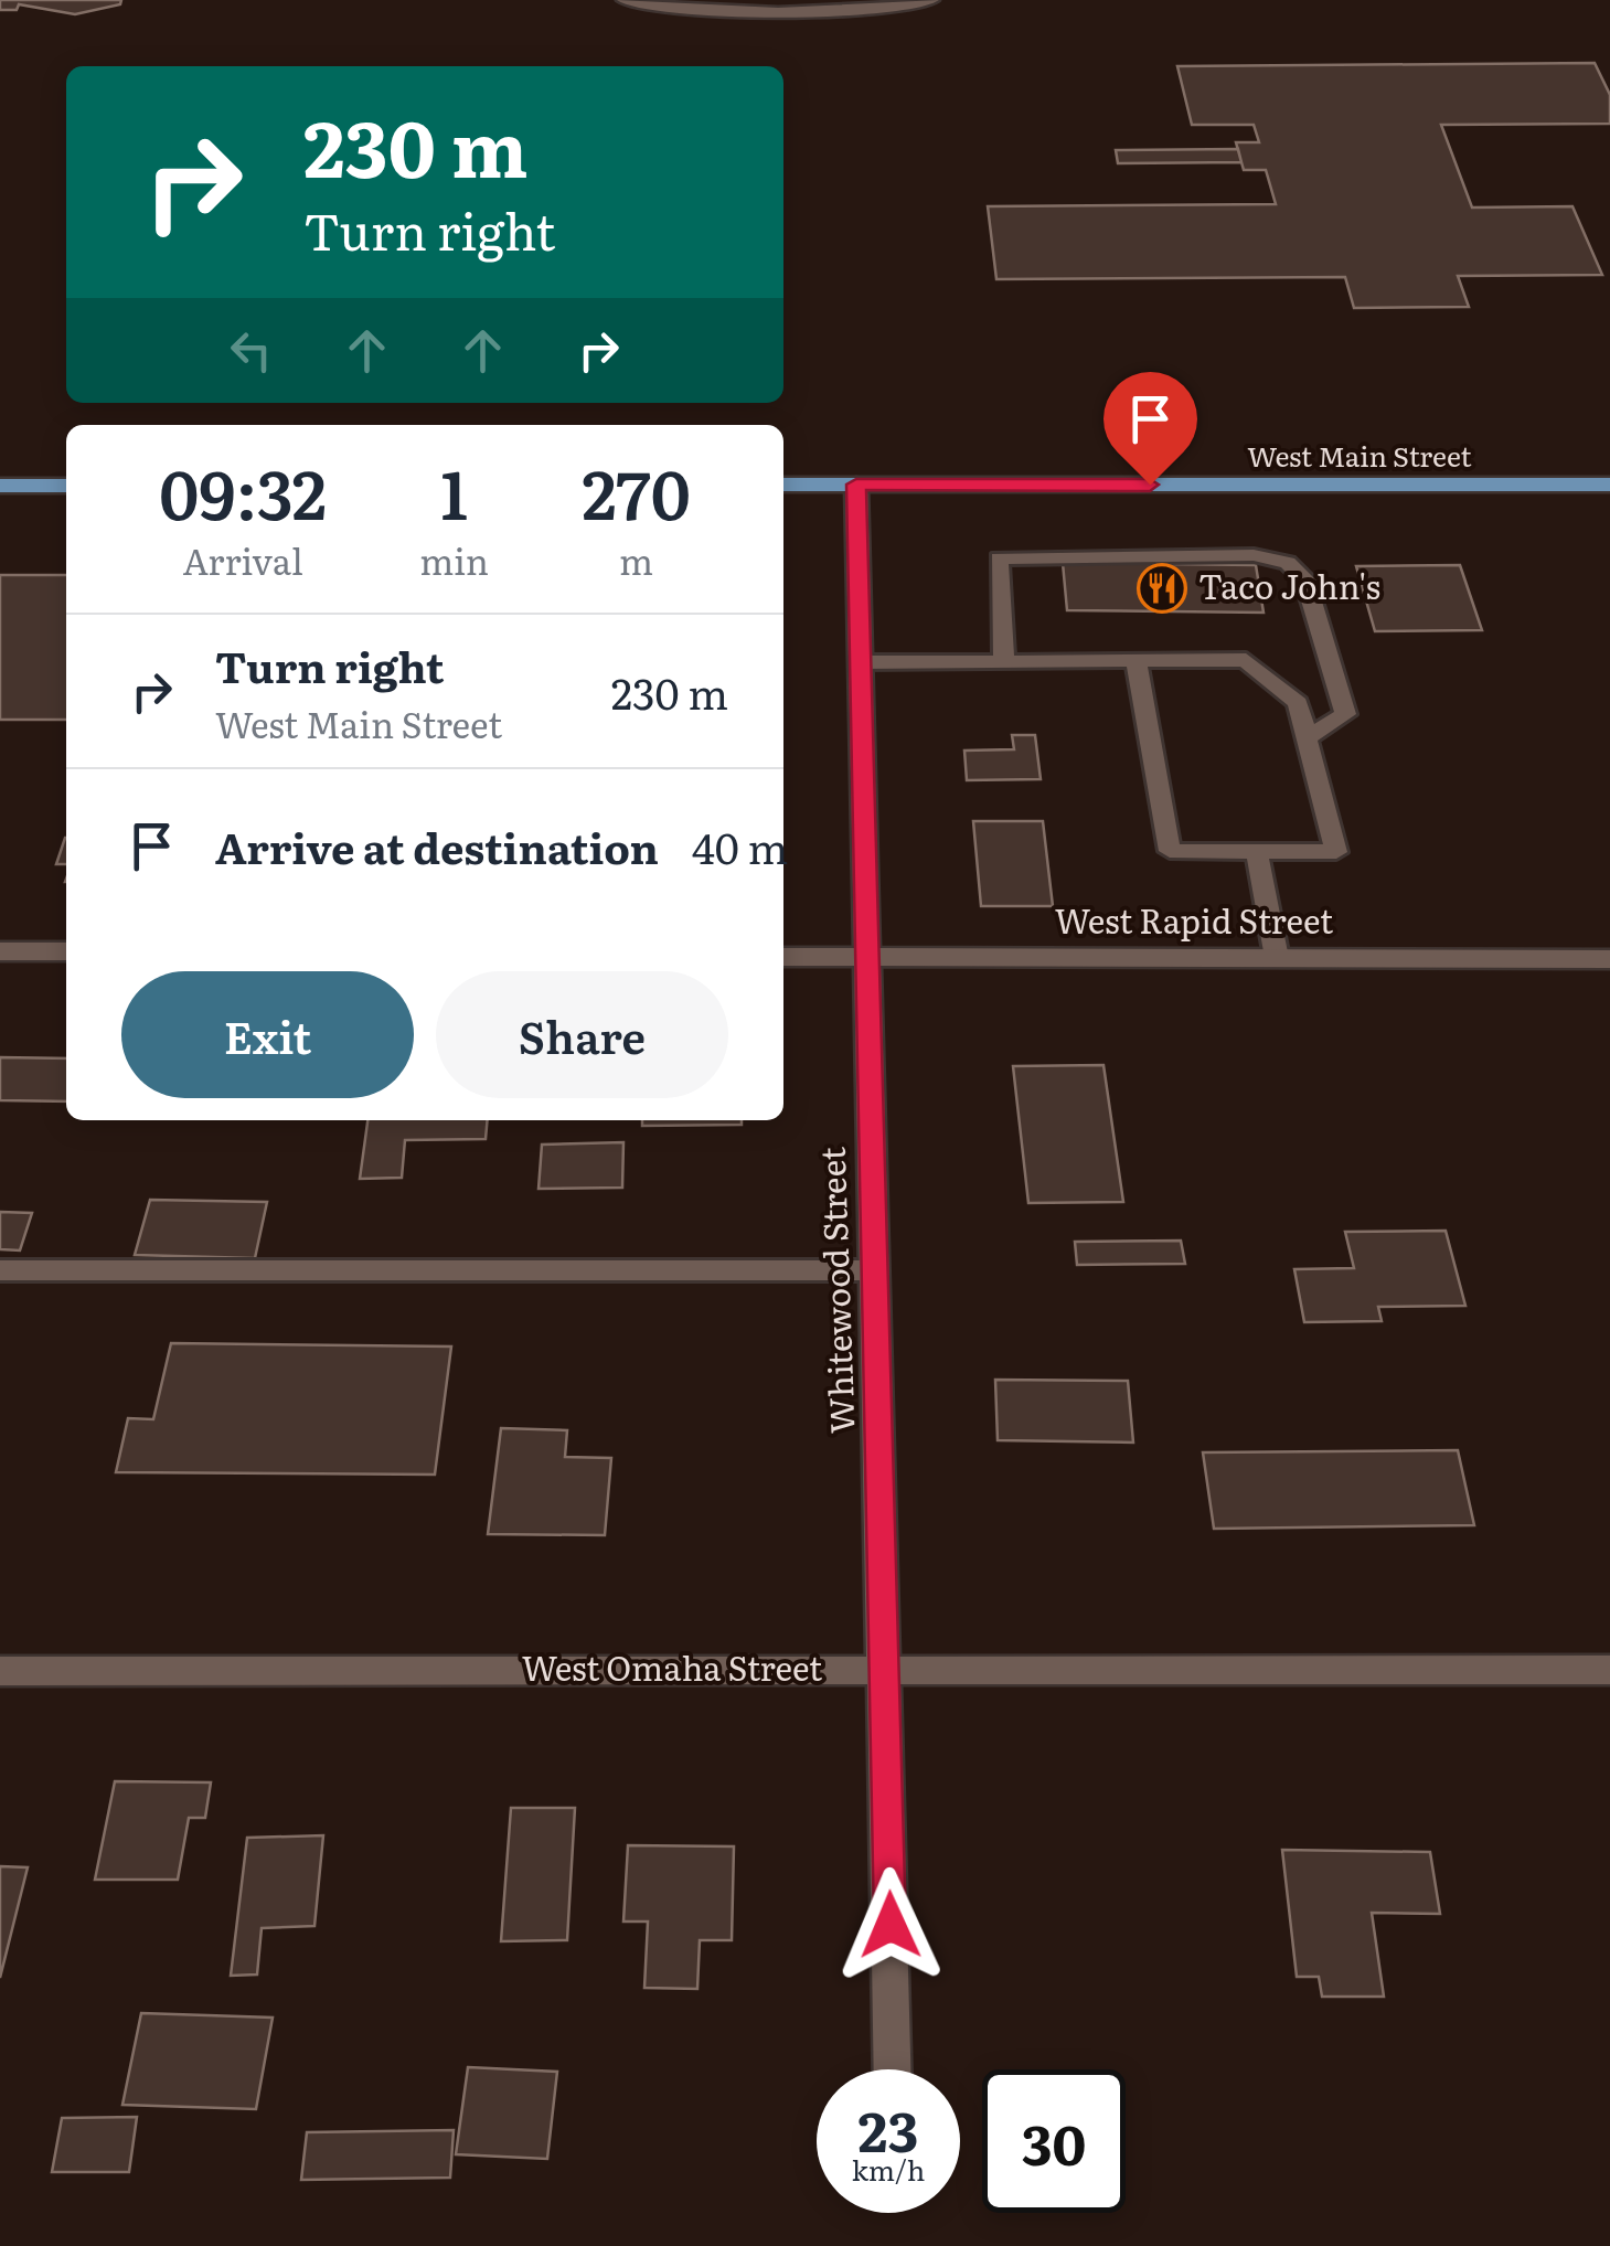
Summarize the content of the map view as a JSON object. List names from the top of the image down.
{
  "streets": {
    "main road": ["West Main Street"],
    "street": ["West Rapid Street", "Whitewood Street", "West Omaha Street"]
  },
  "crossings": [
    ["West Main Street", "Whitewood Street"],
    ["West Rapid Street", "Whitewood Street"],
    ["Whitewood Street", "West Omaha Street"]
  ],
  "places": {
    "restaurant": ["Taco John's"]
  },
  "page": {
    "turn": ["230 m", "Turn right"],
    "eta": [
      "09:32",
      "Arrival",
      "1",
      "min",
      "270",
      "m"
    ],
    "list": [
      {
        "name": "Turn right",
        "note": "West Main Street",
        "value": "230 m"
      },
      {
        "name": "Arrive at destination",
        "value": "40 m"
      }
    ],
    "buttons": ["Exit", "Share"],
    "speed": "23 km/h",
    "limit": "30"
  }
}
